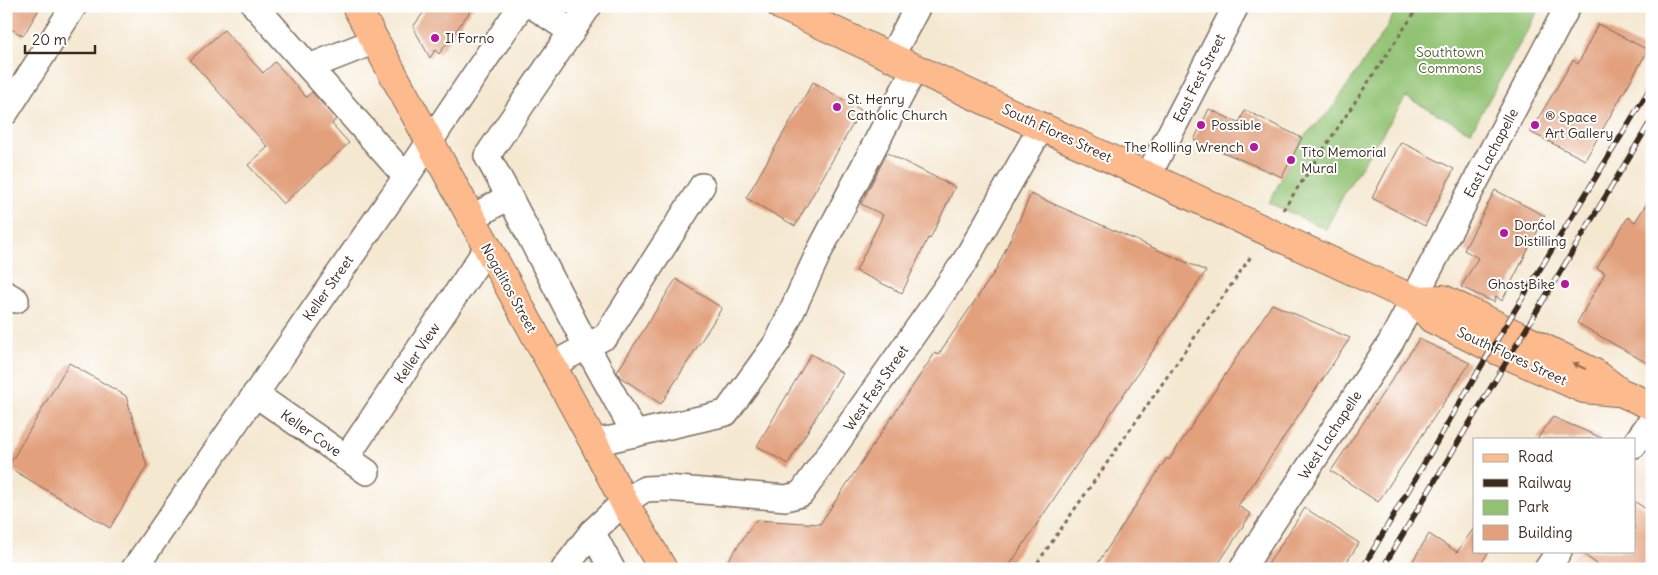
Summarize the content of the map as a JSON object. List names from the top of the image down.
{
  "streets": {
    "main road": ["South Flores Street", "Nogalitos Street"],
    "street": [
      "East Fest Street",
      "East Lachapelle",
      "Keller Street",
      "Keller View",
      "West Fest Street",
      "Keller Cove",
      "West Lachapelle"
    ]
  },
  "crossings": [
    ["East Fest Street", "South Flores Street"],
    ["South Flores Street", "East Lachapelle"],
    ["South Flores Street", "West Fest Street"],
    ["South Flores Street", "West Lachapelle"],
    ["East Lachapelle", "West Lachapelle"],
    ["Keller Street", "Nogalitos Street"],
    ["Keller Street", "Keller Cove"],
    ["Nogalitos Street", "Keller View"],
    ["Nogalitos Street", "West Fest Street"],
    ["Keller View", "Keller Cove"]
  ],
  "parks": ["Southtown Commons"],
  "places": [
    "Il Forno",
    "St. Henry Catholic Church",
    "Possible",
    "® Space Art Gallery",
    "The Rolling Wrench",
    "Tito Memorial Mural",
    "Dorćol Distilling",
    "Ghost Bike"
  ],
  "legend": [
    "Road",
    "Railway",
    "Park",
    "Building"
  ],
  "scale_bar": "20 m"
}
